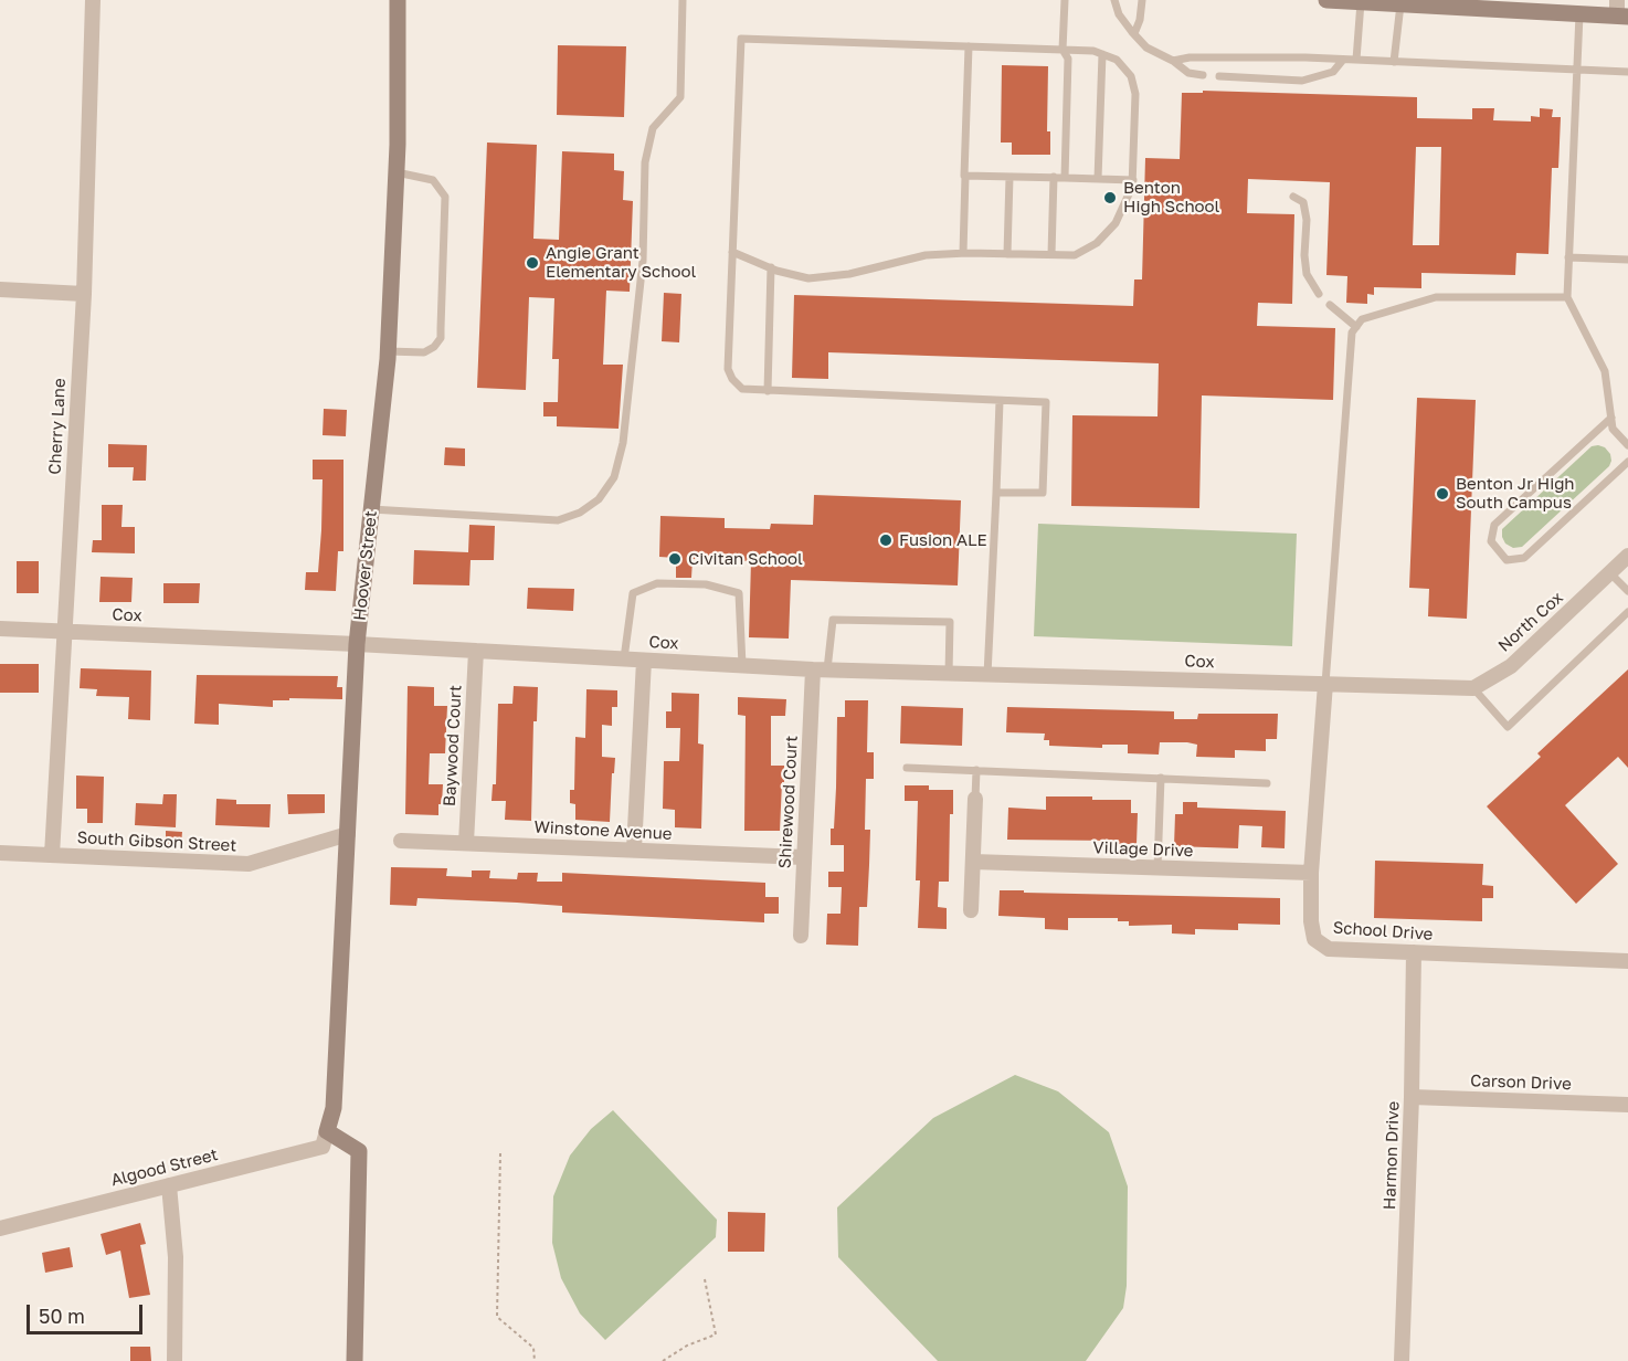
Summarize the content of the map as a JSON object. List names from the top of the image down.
{
  "streets": {
    "street": [
      "Cherry Lane",
      "Hoover Street",
      "Cox",
      "North Cox",
      "Baywood Court",
      "Shirewood Court",
      "Winstone Avenue",
      "South Gibson Street",
      "Village Drive",
      "School Drive",
      "Carson Drive",
      "Harmon Drive",
      "Algood Street"
    ]
  },
  "crossings": [
    ["Cherry Lane", "Cox"],
    ["Cherry Lane", "South Gibson Street"],
    ["Hoover Street", "Cox"],
    ["Hoover Street", "South Gibson Street"],
    ["Hoover Street", "Algood Street"],
    ["Cox", "Baywood Court"],
    ["Cox", "Shirewood Court"],
    ["Cox", "School Drive"],
    ["Baywood Court", "Winstone Avenue"],
    ["Shirewood Court", "Winstone Avenue"],
    ["Village Drive", "School Drive"],
    ["School Drive", "Harmon Drive"],
    ["Carson Drive", "Harmon Drive"]
  ],
  "places": [
    "Benton High School",
    "Angie Grant Elementary School",
    "Benton Jr High South Campus",
    "Fusion ALE",
    "Civitan School"
  ],
  "scale_bar": "50 m"
}
